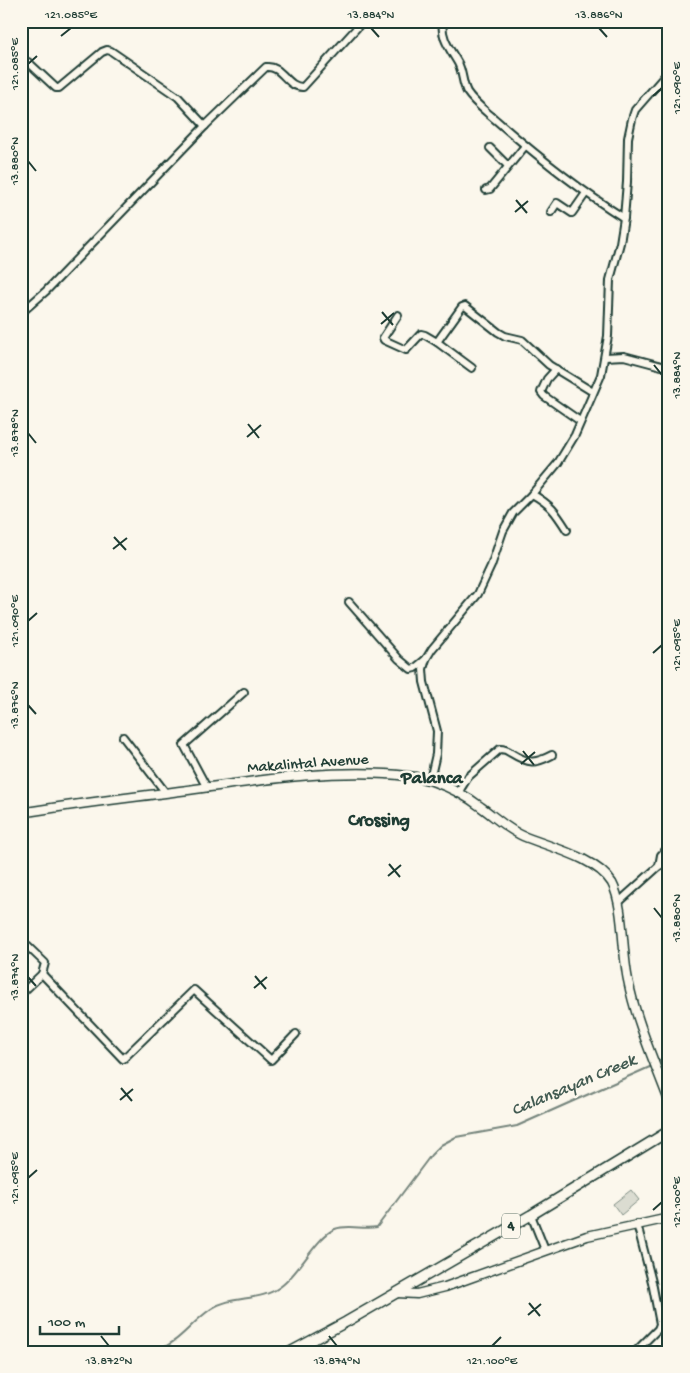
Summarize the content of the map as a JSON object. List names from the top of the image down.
{
  "streets": {
    "highway": ["4"],
    "main road": ["Makalintal Avenue"]
  },
  "districts": ["Palanca", "Crossing"],
  "water": ["Calansayan Creek"],
  "scale_bar": "100 m",
  "coordinates": [
    "121.085°E",
    "13.884°N",
    "13.886°N",
    "121.090°E",
    "13.880°N",
    "13.878°N",
    "121.095°E",
    "13.876°N",
    "13.874°N",
    "121.100°E",
    "13.872°N"
  ]
}
